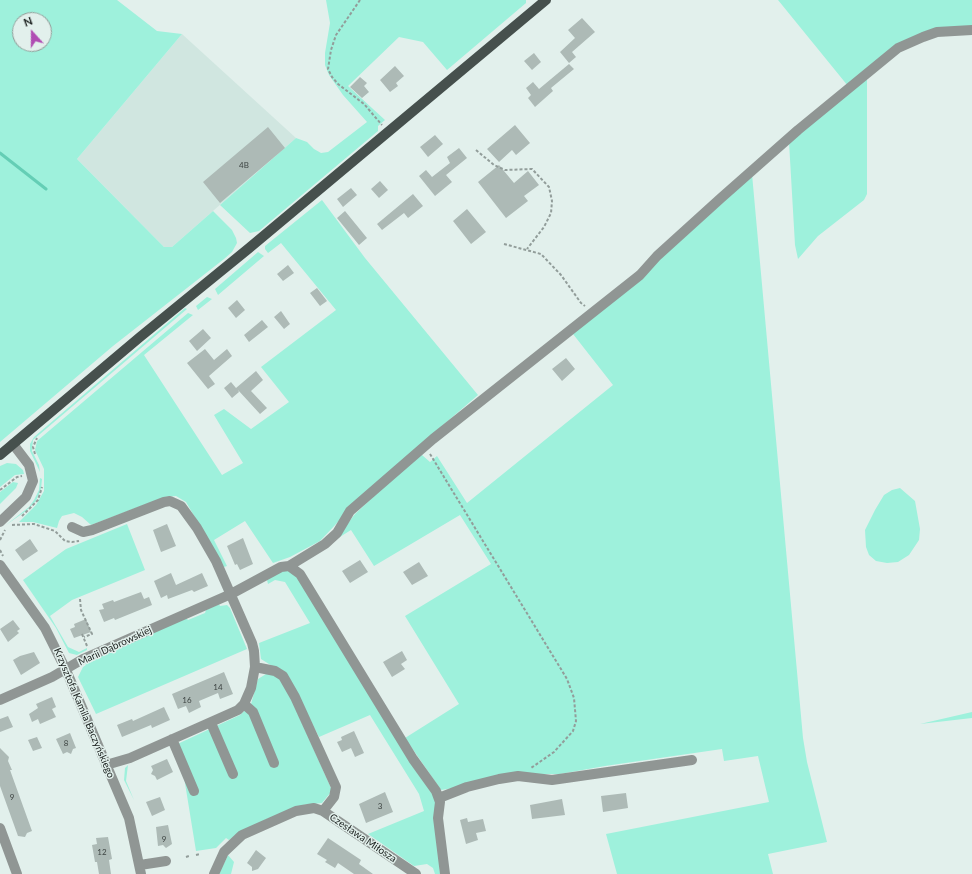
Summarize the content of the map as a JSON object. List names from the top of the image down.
{
  "streets": {
    "street": ["Marii Dąbrowskiej", "Krzysztofa Kamila Baczyńskiego", "Czesława Miłosza"]
  },
  "crossings": [
    ["Marii Dąbrowskiej", "Krzysztofa Kamila Baczyńskiego"]
  ],
  "house_numbers": [
    "4B",
    "14",
    "16",
    "8",
    "9",
    "3",
    "9",
    "12"
  ],
  "north": "top"
}
